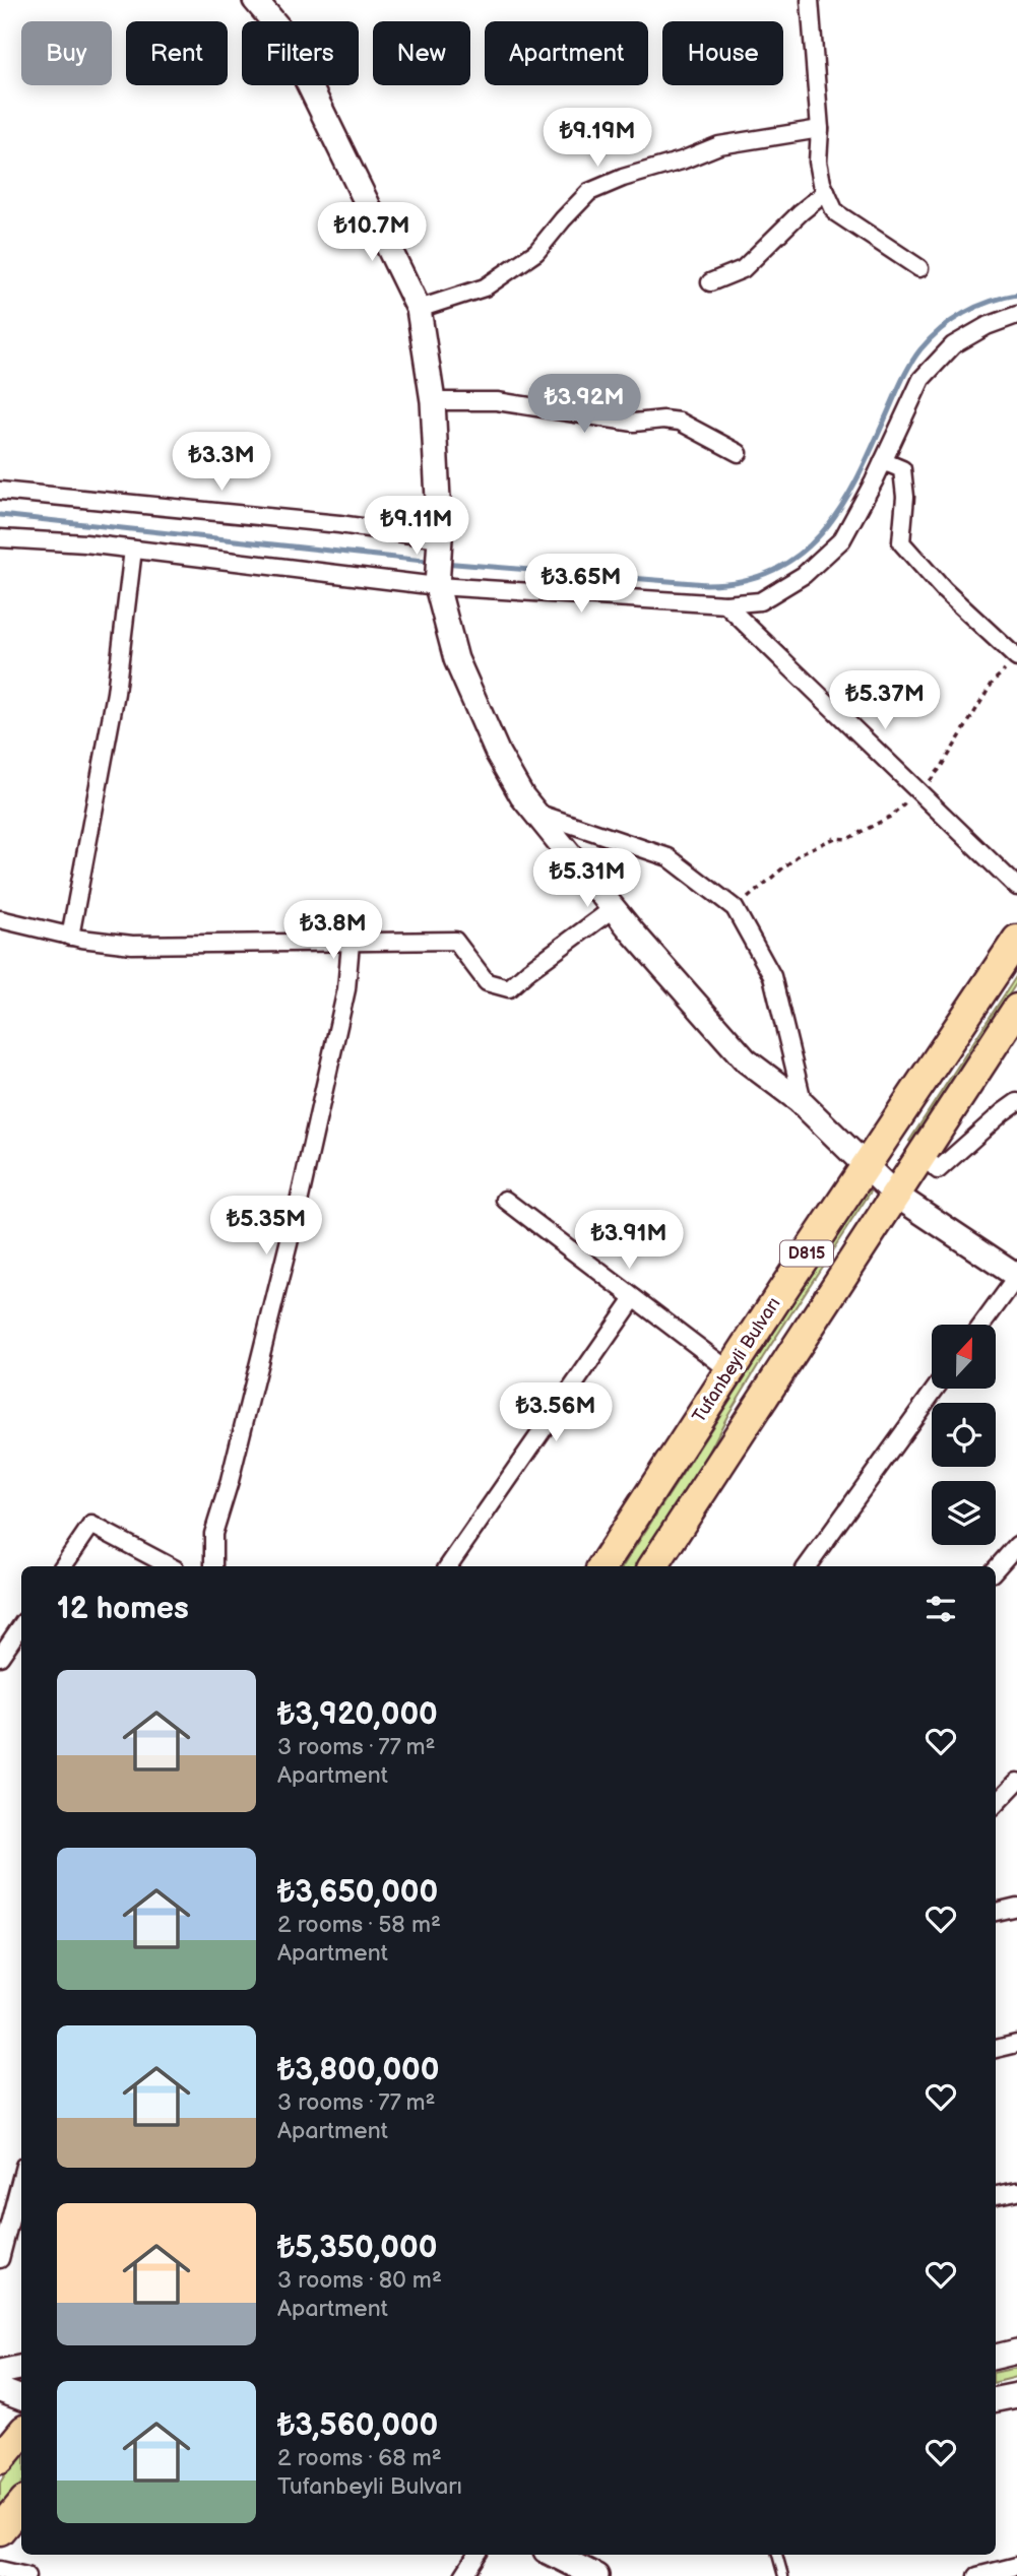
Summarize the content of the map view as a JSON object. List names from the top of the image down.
{
  "streets": {
    "highway": ["D815", "Tufanbeyli Bulvarı"]
  },
  "north": "top",
  "page": {
    "chip": [
      "Buy",
      "Rent",
      "Filters",
      "New",
      "Apartment",
      "House"
    ],
    "price": [
      "₺9.19M",
      "₺10.7M",
      "₺3.92M",
      "₺3.3M",
      "₺9.11M",
      "₺3.65M",
      "₺5.37M",
      "₺5.31M",
      "₺3.8M",
      "₺5.35M",
      "₺3.91M",
      "₺3.56M"
    ],
    "heading": "12 homes",
    "list": [
      {
        "name": "₺3,920,000",
        "note": "3 rooms · 77 m² · Apartment"
      },
      {
        "name": "₺3,650,000",
        "note": "2 rooms · 58 m² · Apartment"
      },
      {
        "name": "₺3,800,000",
        "note": "3 rooms · 77 m² · Apartment"
      },
      {
        "name": "₺5,350,000",
        "note": "3 rooms · 80 m² · Apartment"
      },
      {
        "name": "₺3,560,000",
        "note": "2 rooms · 68 m² · Tufanbeyli Bulvarı"
      }
    ]
  }
}
